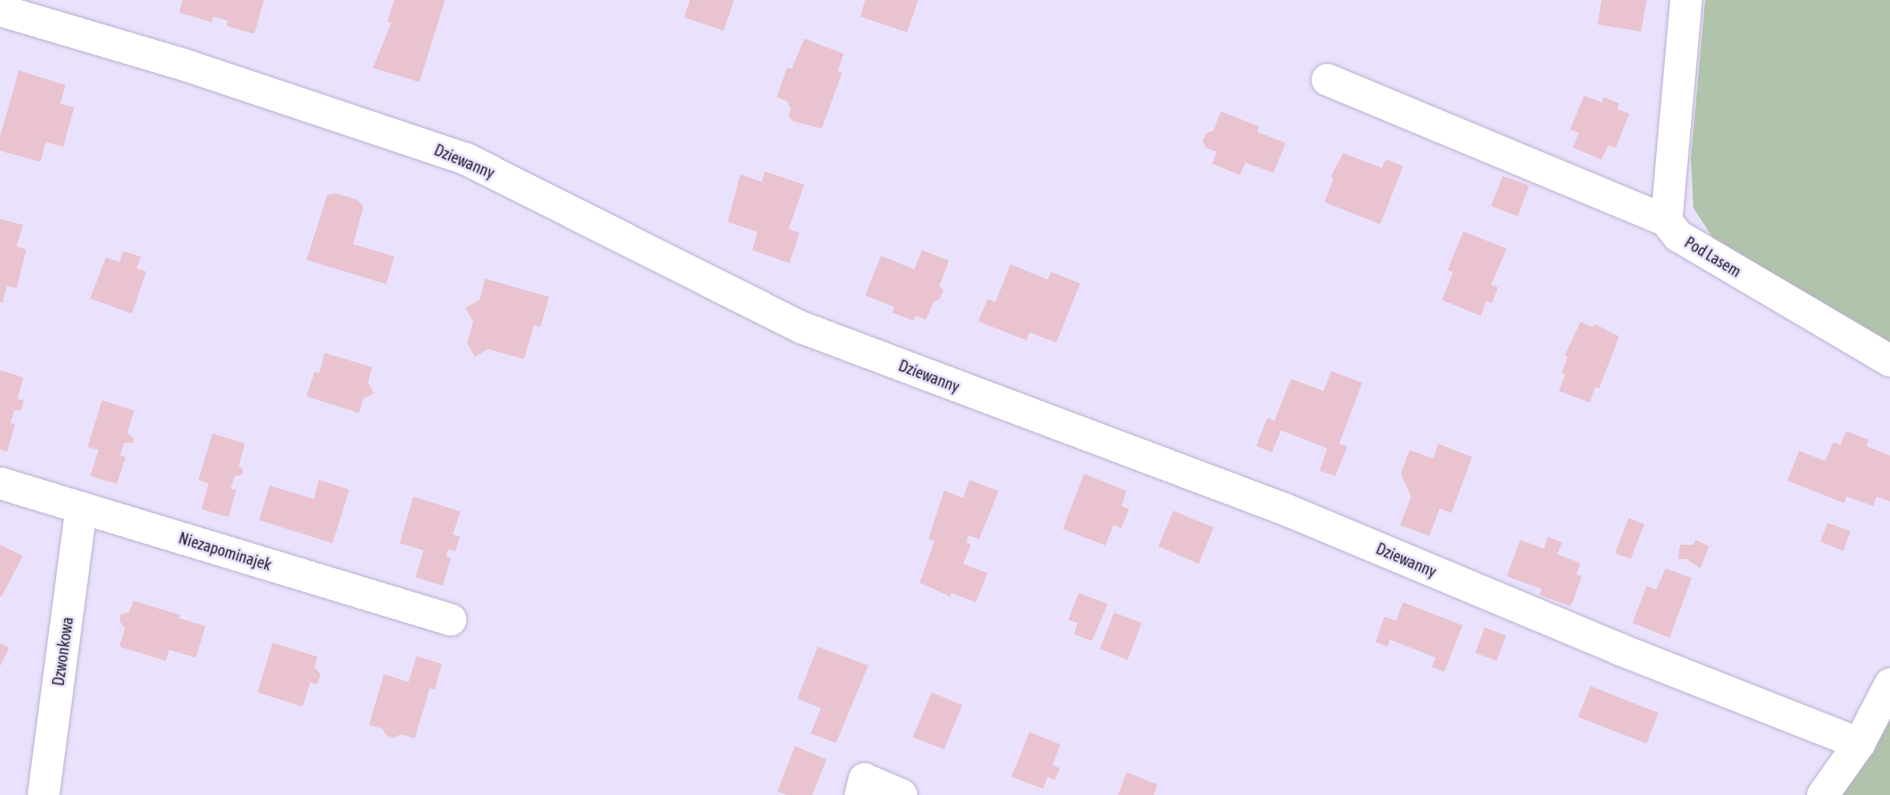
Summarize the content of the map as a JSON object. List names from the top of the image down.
{
  "streets": {
    "street": [
      "Dziewanny",
      "Pod Lasem",
      "Niezapominajek",
      "Dzwonkowa"
    ]
  },
  "crossings": [
    ["Niezapominajek", "Dzwonkowa"]
  ]
}
